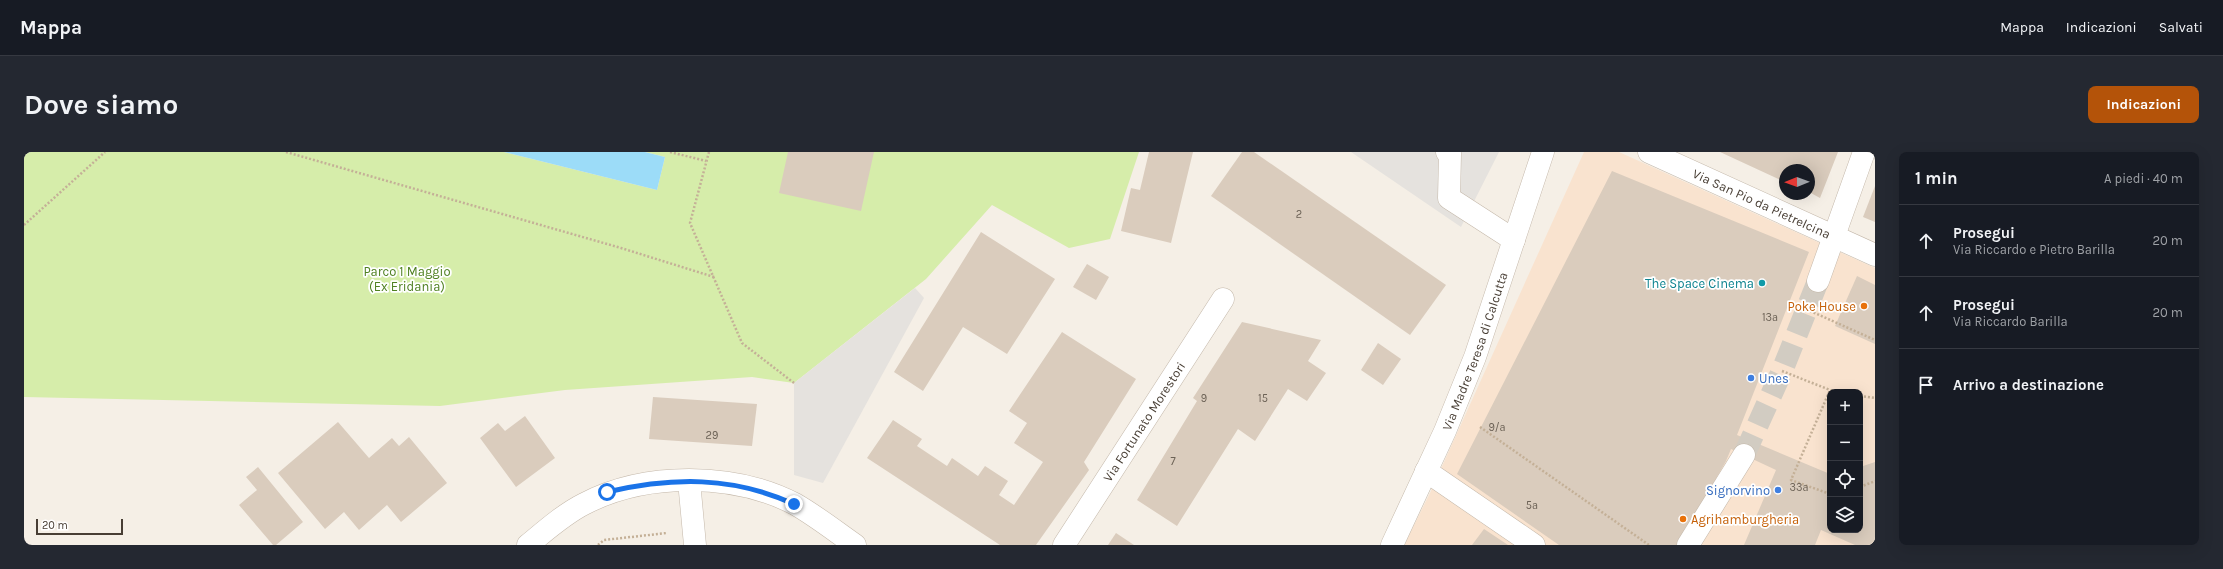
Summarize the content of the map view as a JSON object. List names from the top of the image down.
{
  "streets": {
    "street": ["Via San Pio da Pietrelcina", "Via Madre Teresa di Calcutta", "Via Fortunato Morestori"]
  },
  "parks": ["Parco 1 Maggio (Ex Eridania)"],
  "places": [
    "The Space Cinema",
    "Poke House",
    "Unes",
    "Signorvino",
    "Agrihamburgheria"
  ],
  "house_numbers": [
    "2",
    "13a",
    "9",
    "15",
    "9/a",
    "29",
    "7",
    "33a",
    "5a"
  ],
  "scale_bar": "20 m",
  "north": "left",
  "page": {
    "header": "Mappa",
    "nav": ["Mappa", "Indicazioni", "Salvati"],
    "buttons": "Indicazioni",
    "title": "Dove siamo",
    "heading": ["1 min", "A piedi · 40 m"],
    "list": [
      ["Prosegui", "Via Riccardo e Pietro Barilla", "20 m"],
      ["Prosegui", "Via Riccardo Barilla", "20 m"],
      "Arrivo a destinazione"
    ],
    "map_buttons": ["+", "−"],
    "scale": "20 m"
  }
}
